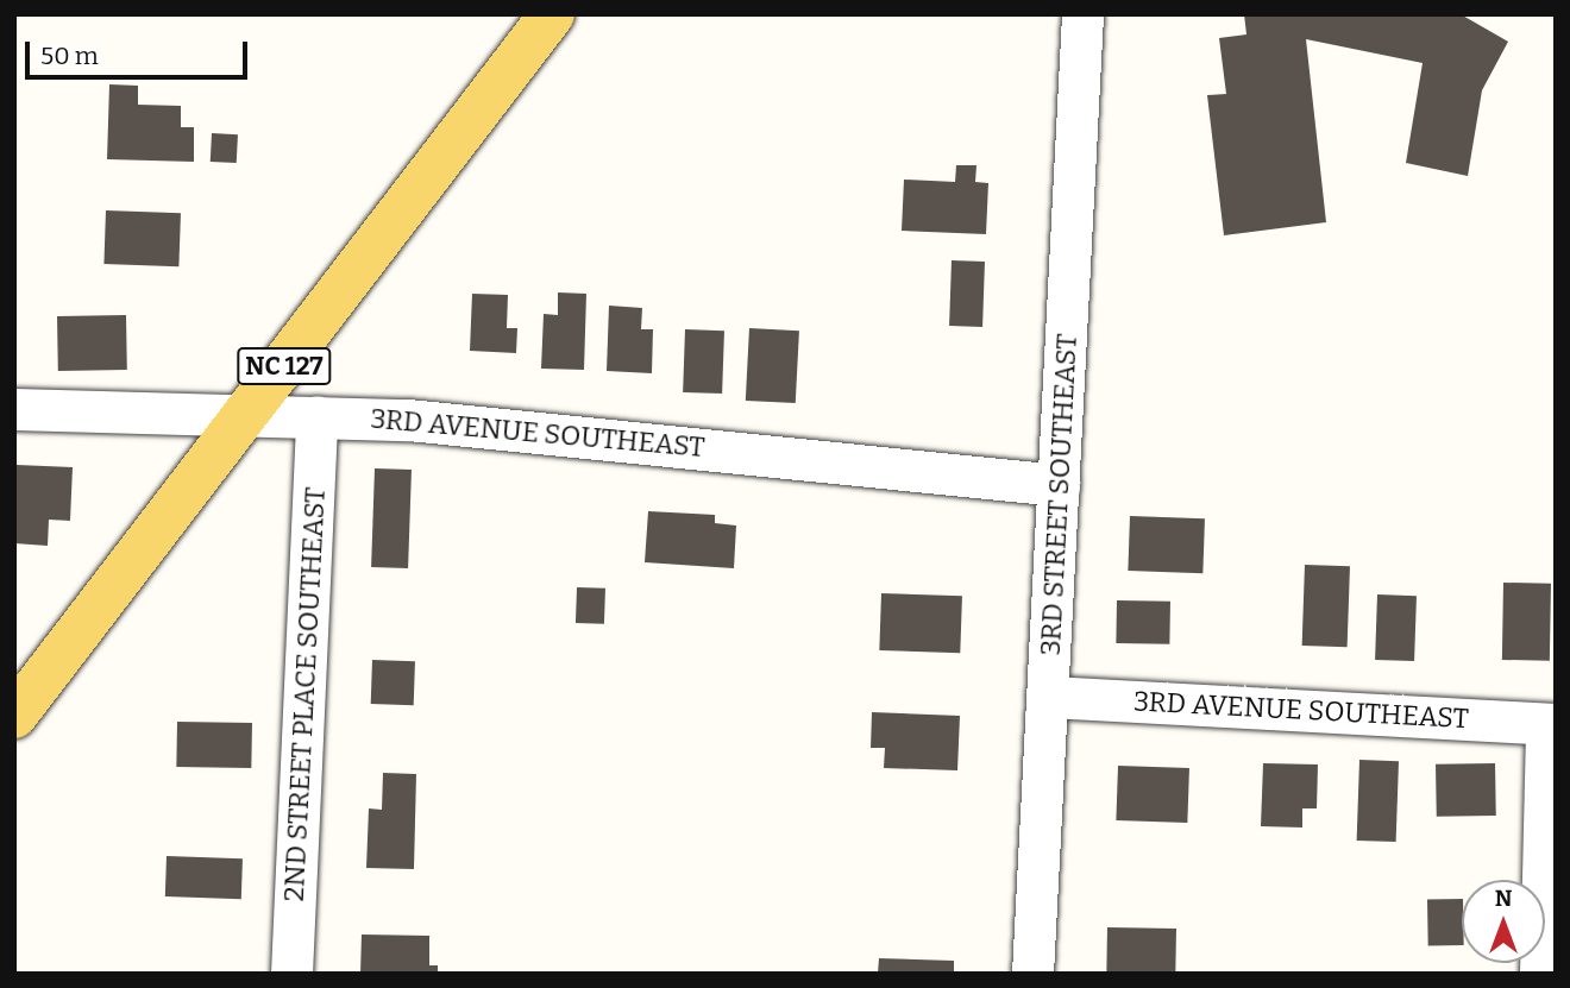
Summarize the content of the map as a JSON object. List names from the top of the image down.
{
  "streets": {
    "main road": ["NC 127"],
    "street": ["3RD AVENUE SOUTHEAST", "3RD STREET SOUTHEAST", "2ND STREET PLACE SOUTHEAST"]
  },
  "crossings": [
    ["NC 127", "3RD AVENUE SOUTHEAST"],
    ["3RD AVENUE SOUTHEAST", "3RD STREET SOUTHEAST"],
    ["3RD AVENUE SOUTHEAST", "2ND STREET PLACE SOUTHEAST"]
  ],
  "scale_bar": "50 m",
  "north": "top"
}
